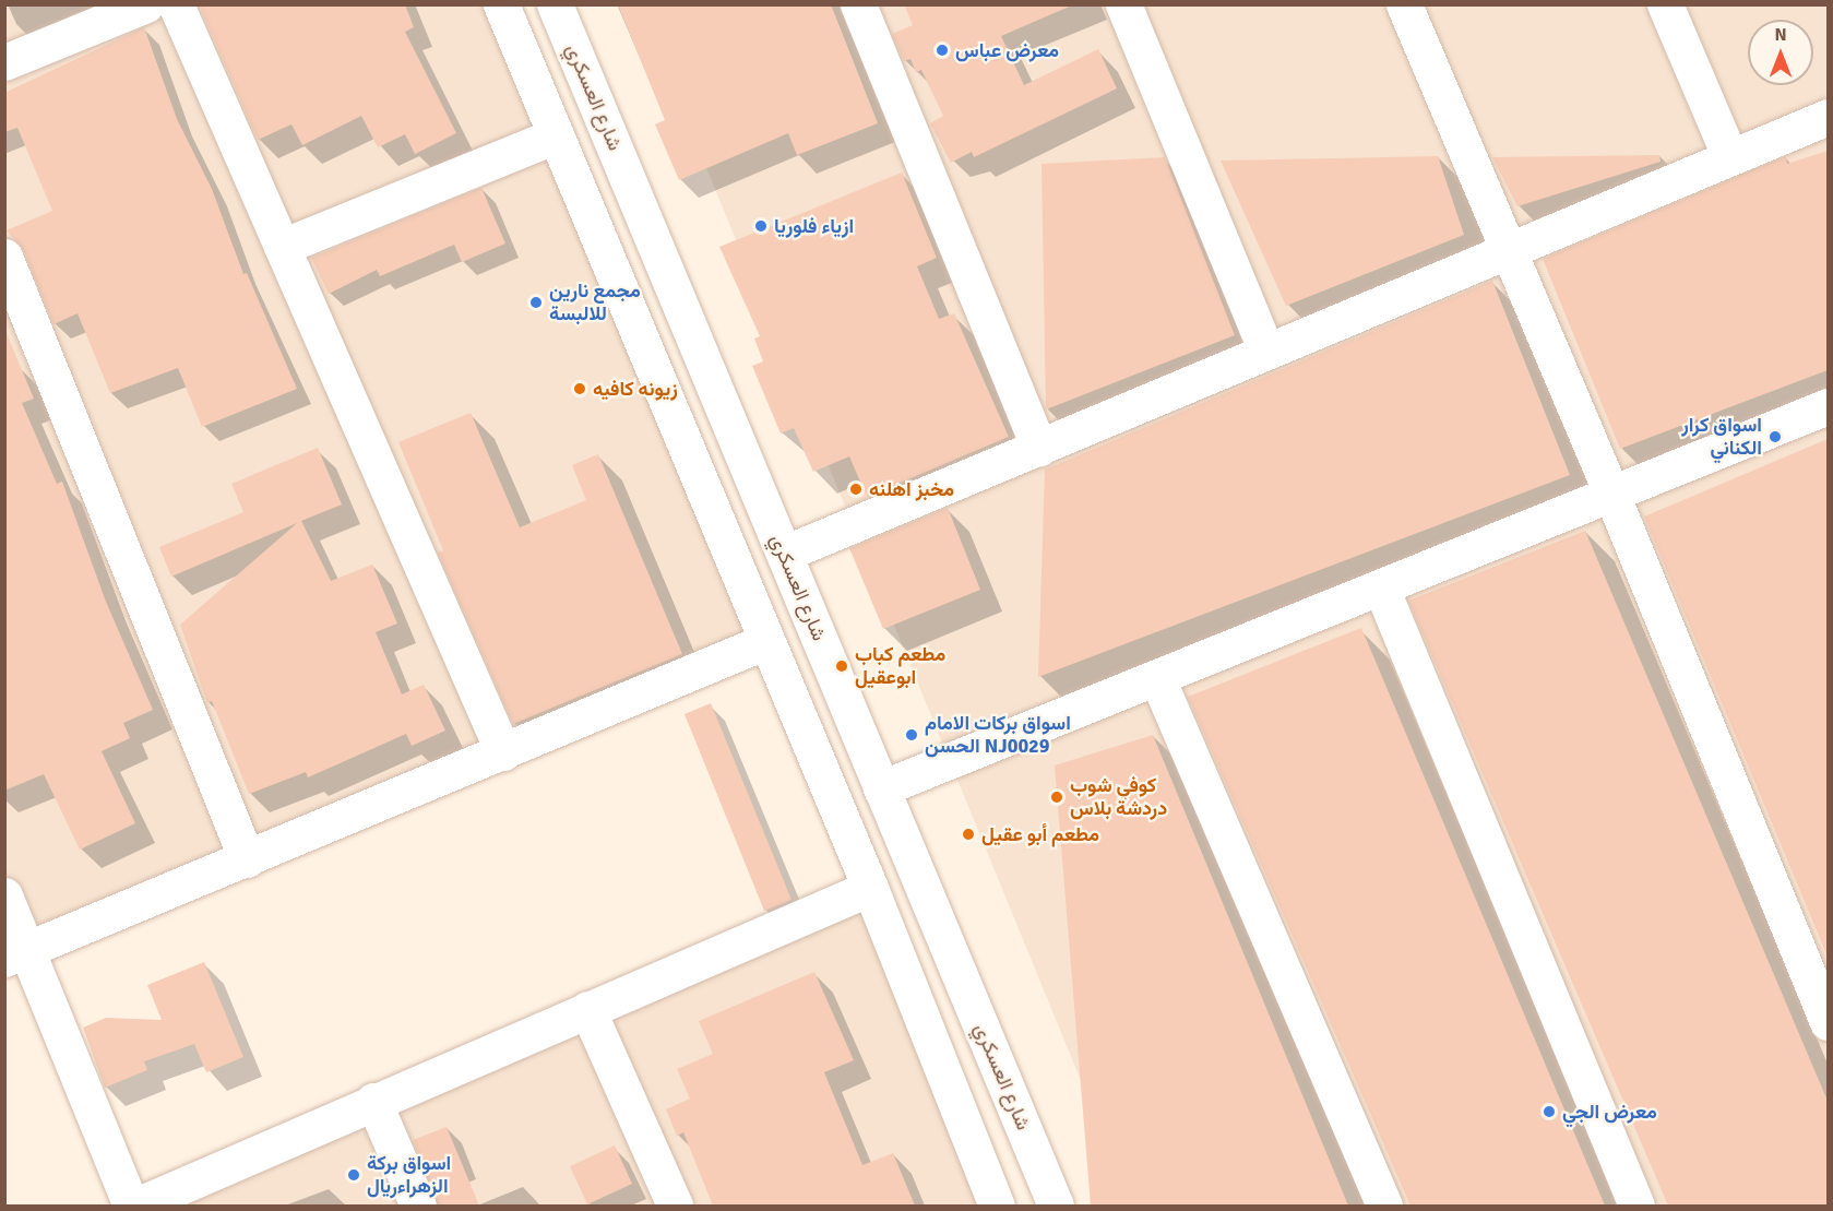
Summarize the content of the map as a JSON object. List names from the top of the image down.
{
  "streets": {
    "street": ["شارع العسكري"]
  },
  "places": [
    "معرض عباس",
    "ازياء فلوريا",
    "مجمع نارين للالبسة",
    "زيونه كافيه",
    "اسواق كرار الكناني",
    "مخبز اهلنه",
    "مطعم كباب ابوعقيل",
    "اسواق بركات الامام الحسن NJ0029",
    "كوفي شوب دردشة بلاس",
    "مطعم أبو عقيل",
    "معرض الجي",
    "اسواق بركة الزهراء﷼"
  ],
  "north": "top"
}
